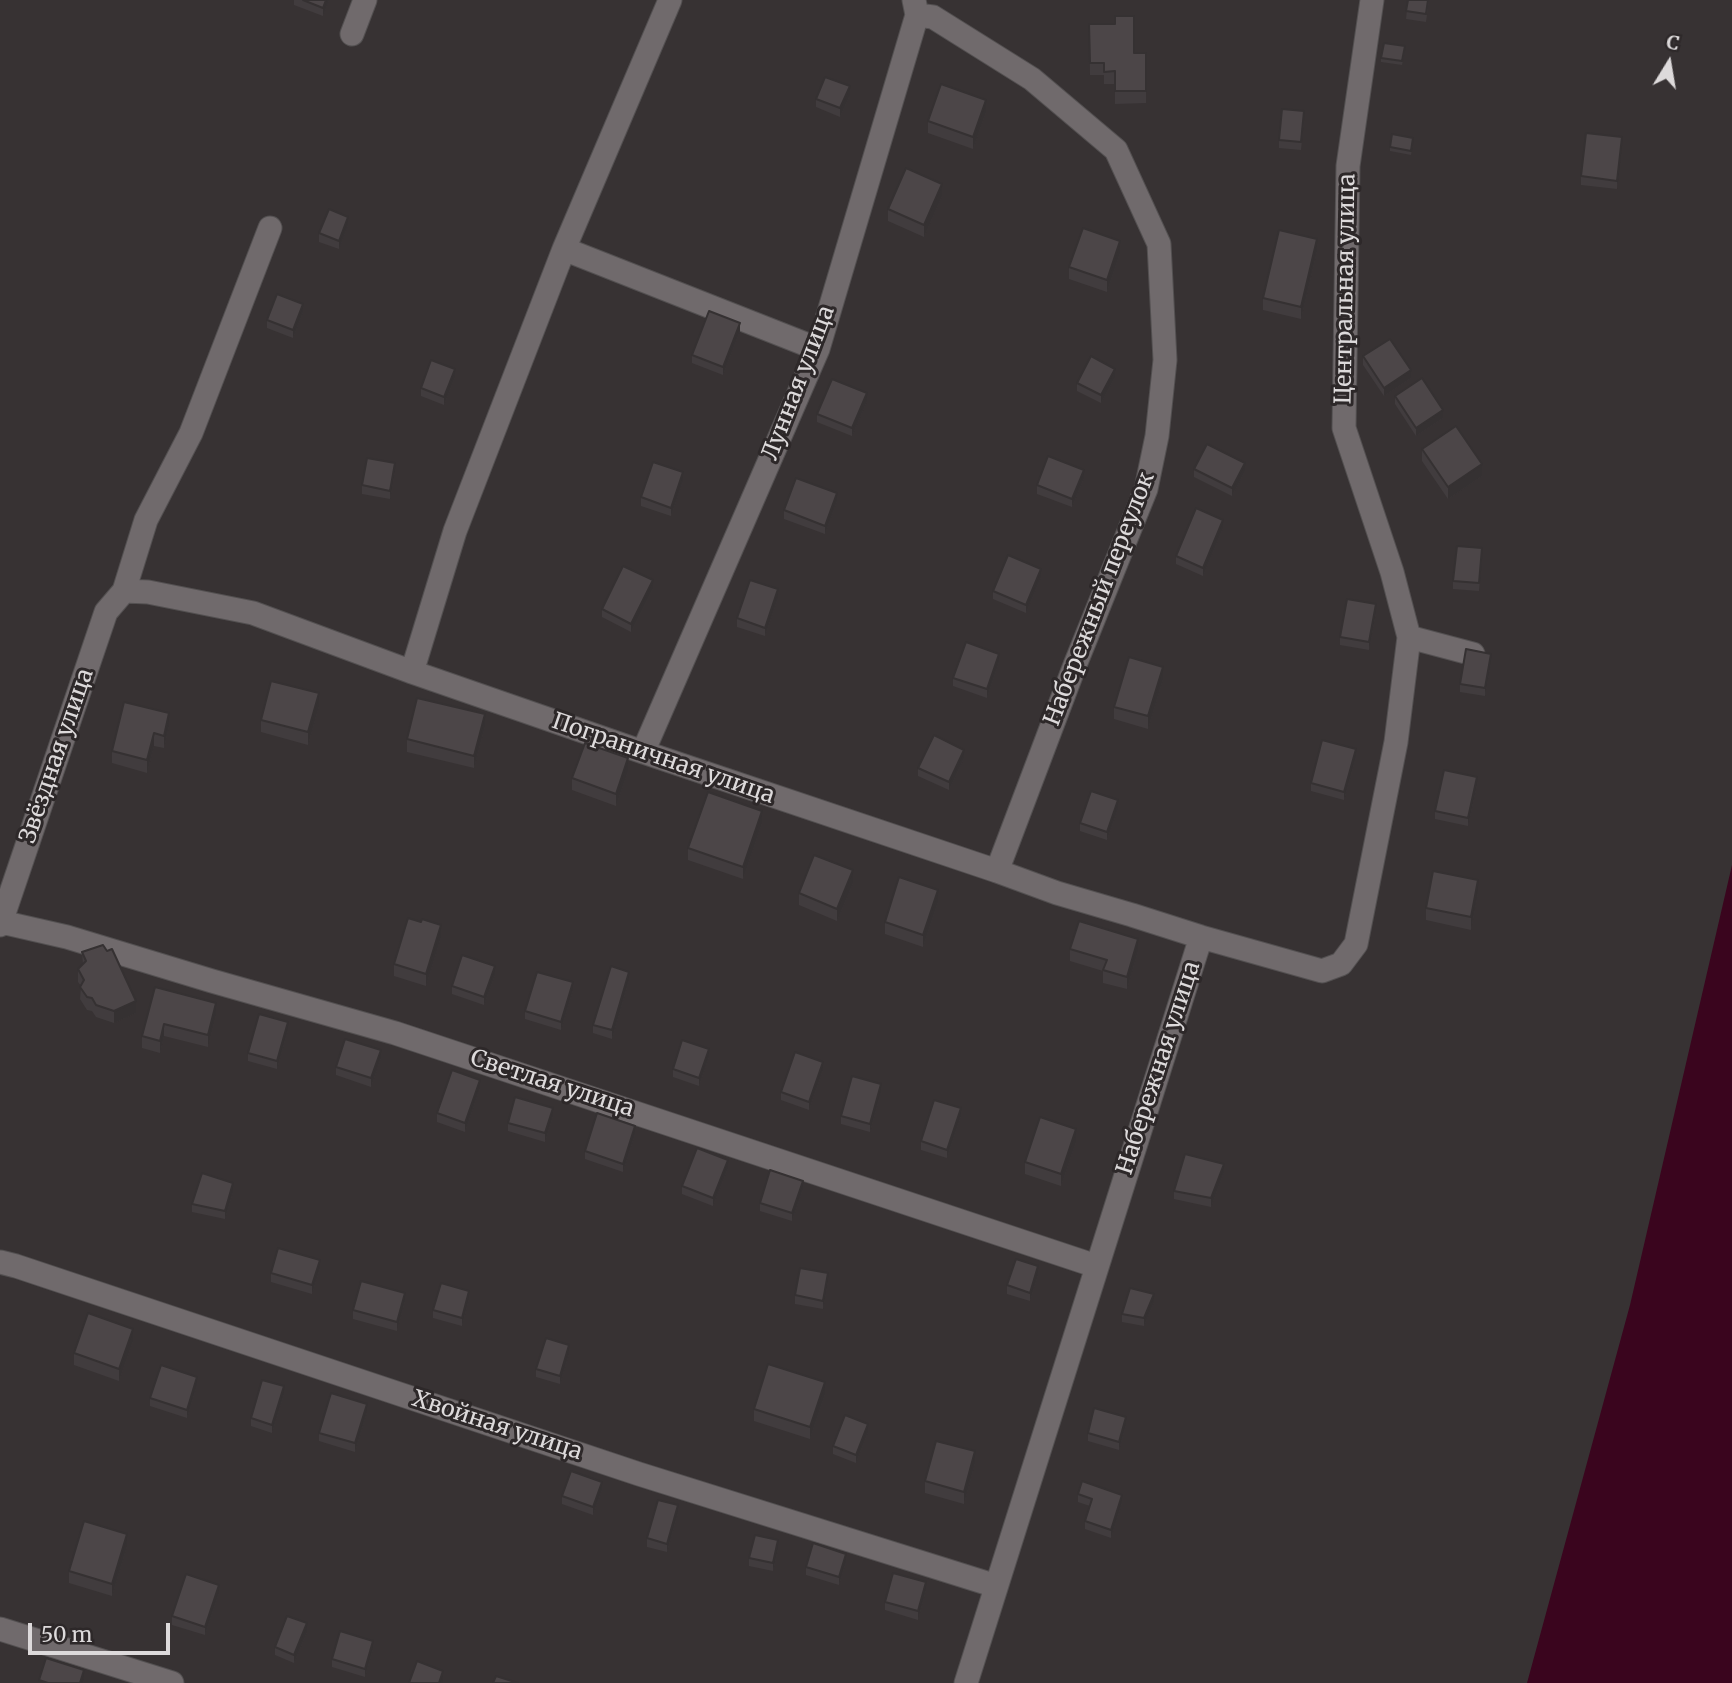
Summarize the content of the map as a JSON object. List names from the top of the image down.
{
  "streets": {
    "street": [
      "Центральная улица",
      "Лунная улица",
      "Набережный переулок",
      "Звёздная улица",
      "Пограничная улица",
      "Набережная улица",
      "Светлая улица",
      "Хвойная улица"
    ]
  },
  "crossings": [
    ["Центральная улица", "Набережная улица"],
    ["Лунная улица", "Набережный переулок"],
    ["Лунная улица", "Пограничная улица"],
    ["Набережный переулок", "Пограничная улица"],
    ["Звёздная улица", "Пограничная улица"],
    ["Звёздная улица", "Светлая улица"],
    ["Пограничная улица", "Набережная улица"],
    ["Набережная улица", "Светлая улица"],
    ["Набережная улица", "Хвойная улица"]
  ],
  "scale_bar": "50 m",
  "north": "top"
}
